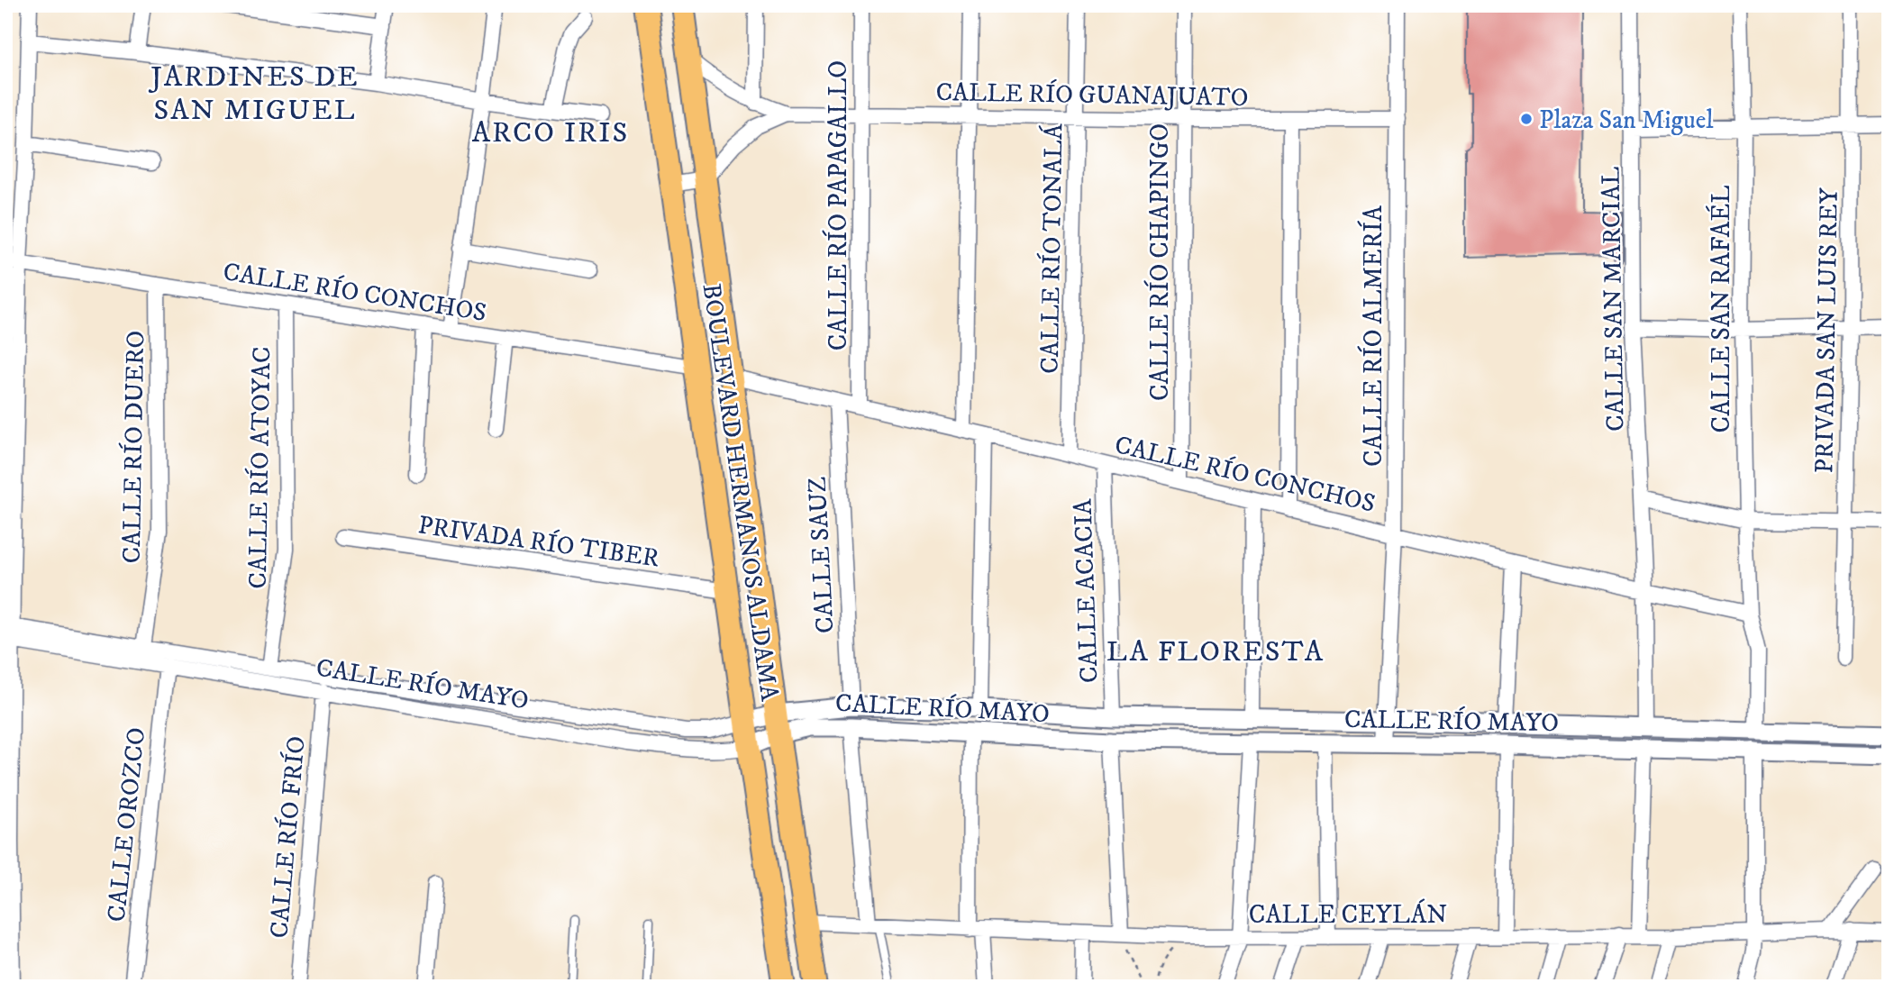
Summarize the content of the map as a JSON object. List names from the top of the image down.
{
  "streets": {
    "main road": ["BOULEVARD HERMANOS ALDAMA"],
    "street": [
      "CALLE RÍO GUANAJUATO",
      "CALLE RÍO PAPAGALLO",
      "CALLE RÍO TONALÁ",
      "CALLE RÍO CHAPINGO",
      "CALLE RÍO CONCHOS",
      "CALLE SAN MARCIAL",
      "CALLE SAN RAFAÉL",
      "PRIVADA SAN LUIS REY",
      "CALLE RÍO ALMERÍA",
      "CALLE RÍO DUERO",
      "CALLE RÍO ATOYAC",
      "PRIVADA RÍO TIBER",
      "CALLE SAUZ",
      "CALLE ACACIA",
      "CALLE RÍO MAYO",
      "CALLE OROZCO",
      "CALLE RÍO FRÍO",
      "CALLE CEYLÁN"
    ]
  },
  "crossings": [
    ["CALLE RÍO GUANAJUATO", "CALLE RÍO PAPAGALLO"],
    ["CALLE RÍO GUANAJUATO", "CALLE RÍO TONALÁ"],
    ["CALLE RÍO GUANAJUATO", "CALLE RÍO CHAPINGO"],
    ["CALLE RÍO GUANAJUATO", "CALLE RÍO ALMERÍA"],
    ["CALLE RÍO GUANAJUATO", "BOULEVARD HERMANOS ALDAMA"],
    ["CALLE RÍO PAPAGALLO", "CALLE RÍO CONCHOS"],
    ["CALLE RÍO TONALÁ", "CALLE RÍO CONCHOS"],
    ["CALLE RÍO CHAPINGO", "CALLE RÍO CONCHOS"],
    ["CALLE RÍO CONCHOS", "CALLE SAN MARCIAL"],
    ["CALLE RÍO CONCHOS", "CALLE SAN RAFAÉL"],
    ["CALLE RÍO CONCHOS", "CALLE RÍO ALMERÍA"],
    ["CALLE RÍO CONCHOS", "CALLE RÍO DUERO"],
    ["CALLE RÍO CONCHOS", "CALLE RÍO ATOYAC"],
    ["CALLE RÍO CONCHOS", "BOULEVARD HERMANOS ALDAMA"],
    ["CALLE RÍO CONCHOS", "CALLE SAUZ"],
    ["CALLE RÍO CONCHOS", "CALLE ACACIA"],
    ["CALLE SAN MARCIAL", "CALLE RÍO MAYO"],
    ["CALLE SAN RAFAÉL", "CALLE RÍO MAYO"],
    ["CALLE RÍO ALMERÍA", "CALLE RÍO MAYO"],
    ["CALLE RÍO DUERO", "CALLE RÍO MAYO"],
    ["CALLE RÍO ATOYAC", "CALLE RÍO MAYO"],
    ["BOULEVARD HERMANOS ALDAMA", "PRIVADA RÍO TIBER"],
    ["BOULEVARD HERMANOS ALDAMA", "CALLE RÍO MAYO"],
    ["BOULEVARD HERMANOS ALDAMA", "CALLE CEYLÁN"],
    ["CALLE SAUZ", "CALLE RÍO MAYO"],
    ["CALLE ACACIA", "CALLE RÍO MAYO"],
    ["CALLE RÍO MAYO", "CALLE OROZCO"],
    ["CALLE RÍO MAYO", "CALLE RÍO FRÍO"]
  ],
  "districts": ["JARDINES DE SAN MIGUEL", "ARCO IRIS", "LA FLORESTA"],
  "places": ["Plaza San Miguel"]
}
